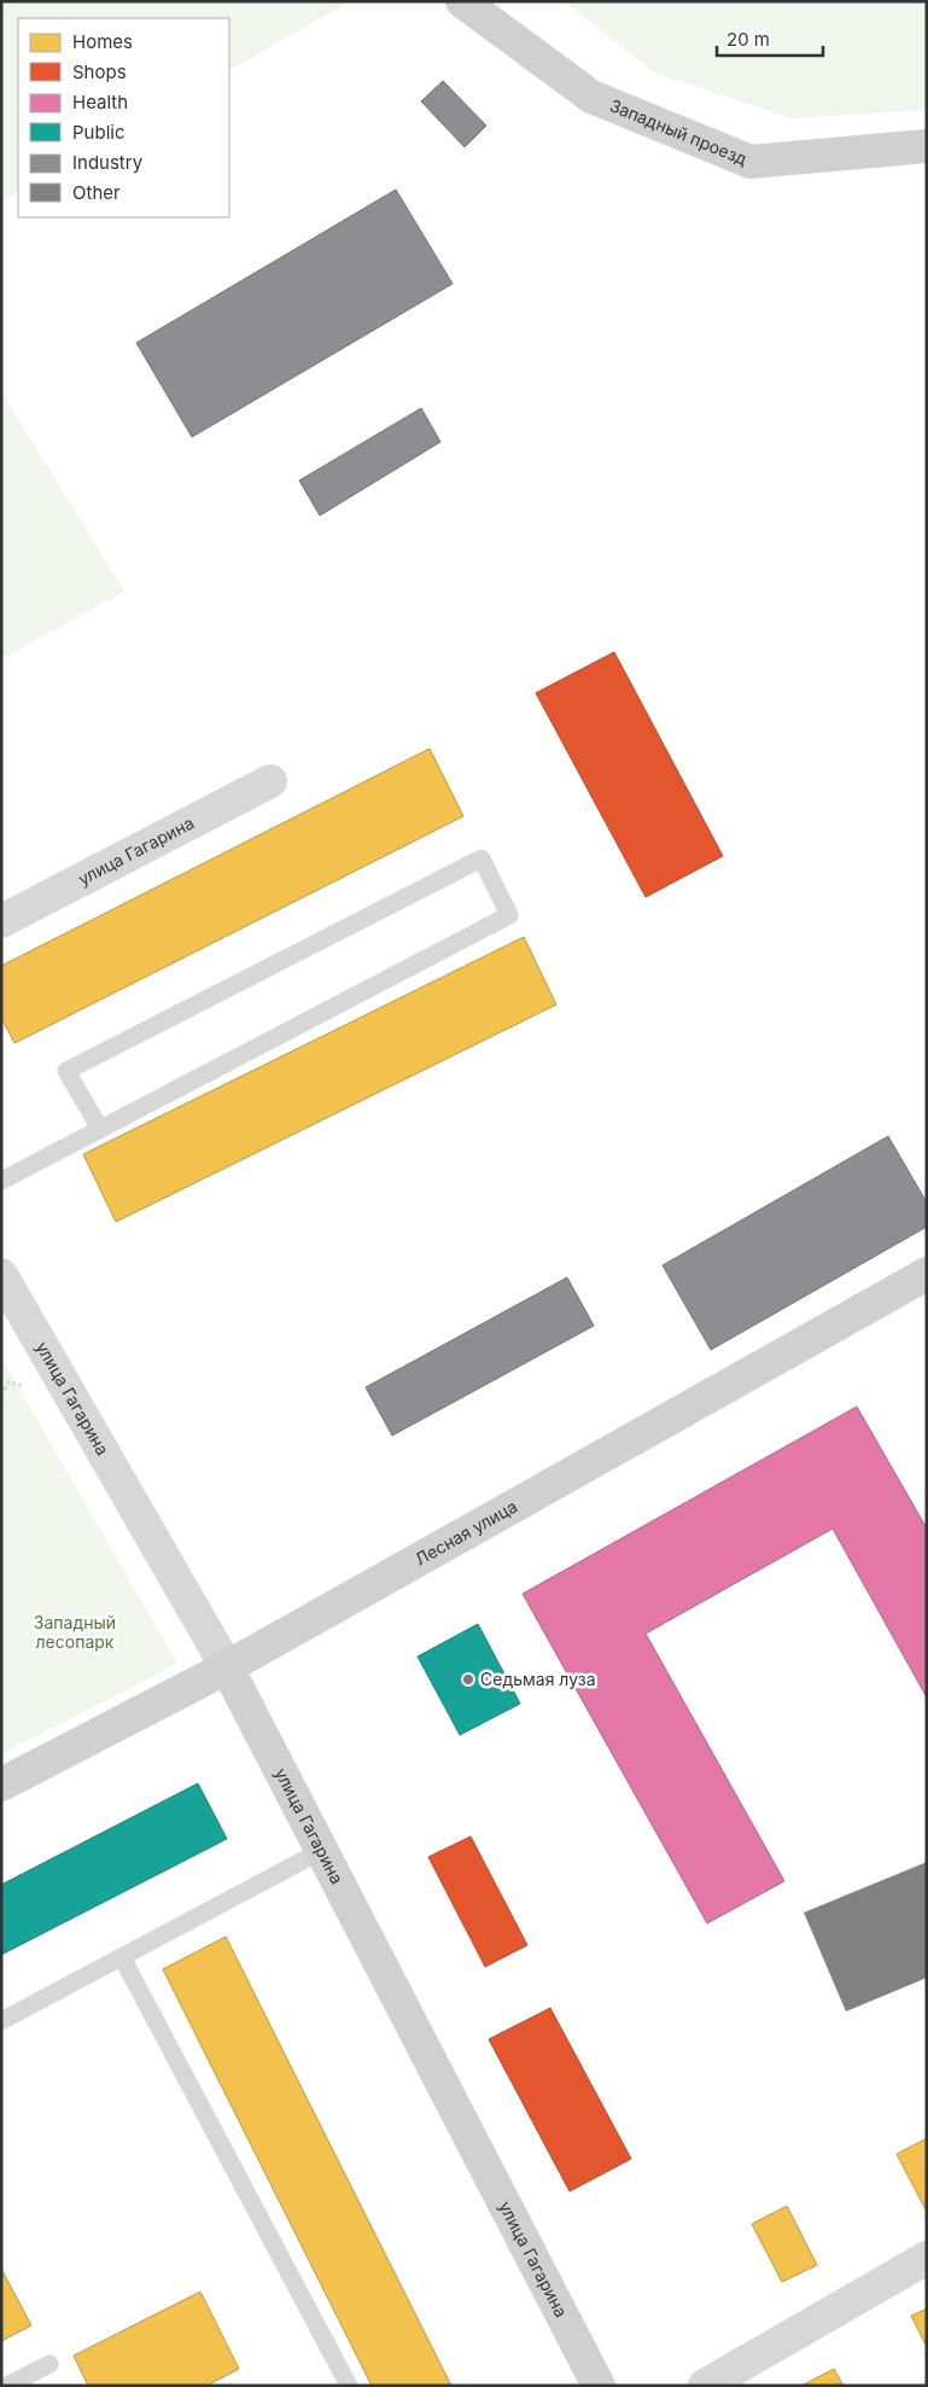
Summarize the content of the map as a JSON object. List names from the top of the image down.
{
  "streets": {
    "street": ["Западный проезд", "улица Гагарина", "Лесная улица"]
  },
  "crossings": [
    ["улица Гагарина", "Лесная улица"]
  ],
  "parks": ["Западный лесопарк"],
  "places": ["Седьмая луза"],
  "legend": [
    "Homes",
    "Shops",
    "Health",
    "Public",
    "Industry",
    "Other"
  ],
  "scale_bar": "20 m"
}
